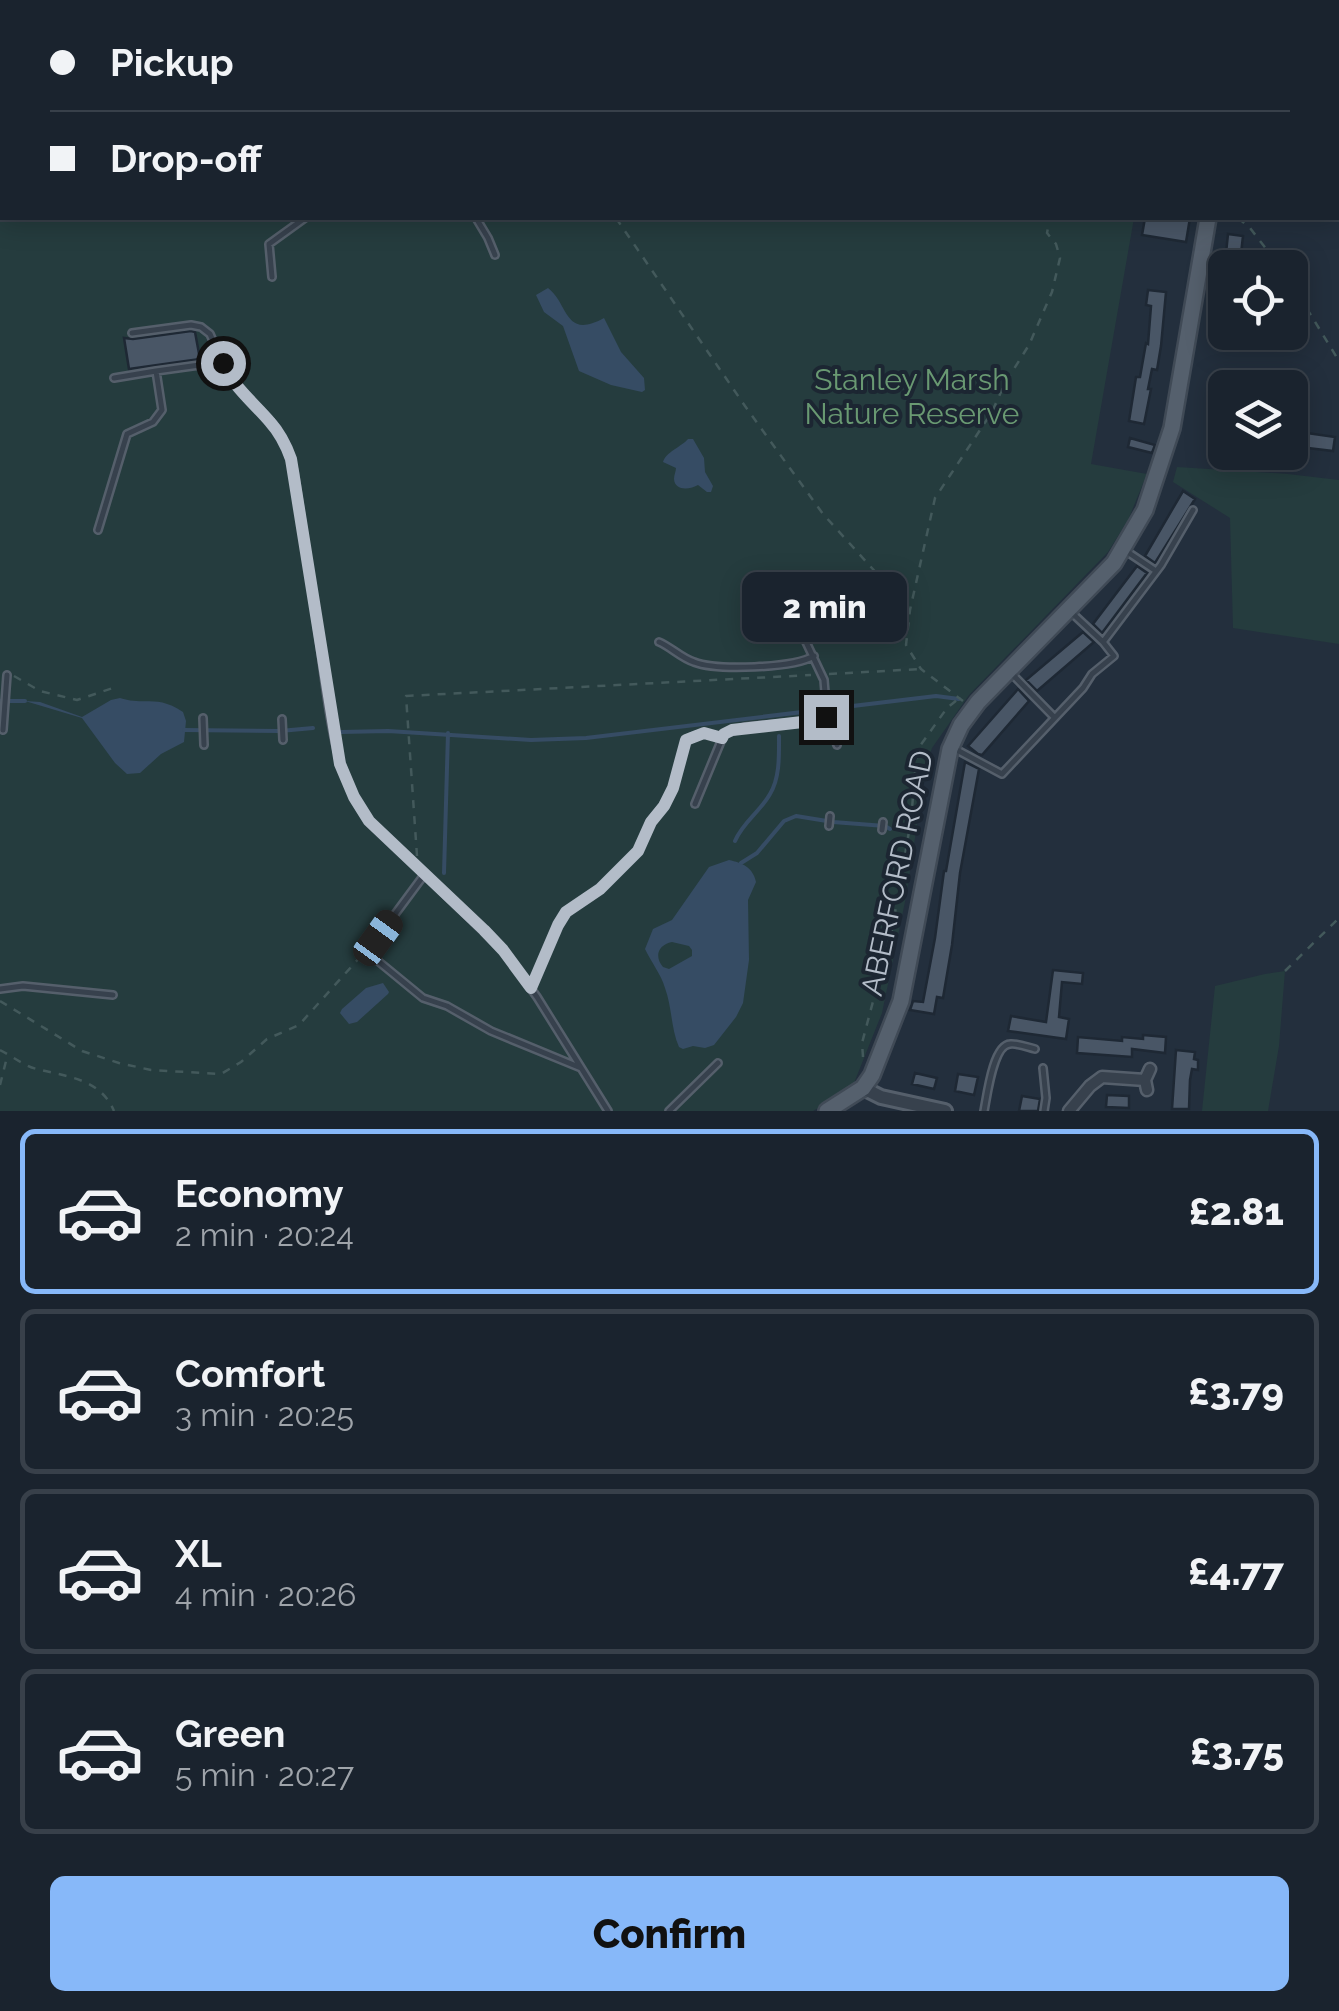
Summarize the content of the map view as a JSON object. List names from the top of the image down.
{
  "streets": {
    "main road": ["ABERFORD ROAD"]
  },
  "parks": ["Stanley Marsh Nature Reserve"],
  "page": {
    "banner": ["Pickup", "Drop-off"],
    "bubble": "2 min",
    "list": [
      {
        "name": "Economy",
        "note": "2 min · 20:24",
        "value": "£2.81"
      },
      {
        "name": "Comfort",
        "note": "3 min · 20:25",
        "value": "£3.79"
      },
      {
        "name": "XL",
        "note": "4 min · 20:26",
        "value": "£4.77"
      },
      {
        "name": "Green",
        "note": "5 min · 20:27",
        "value": "£3.75"
      }
    ],
    "buttons": "Confirm"
  }
}
